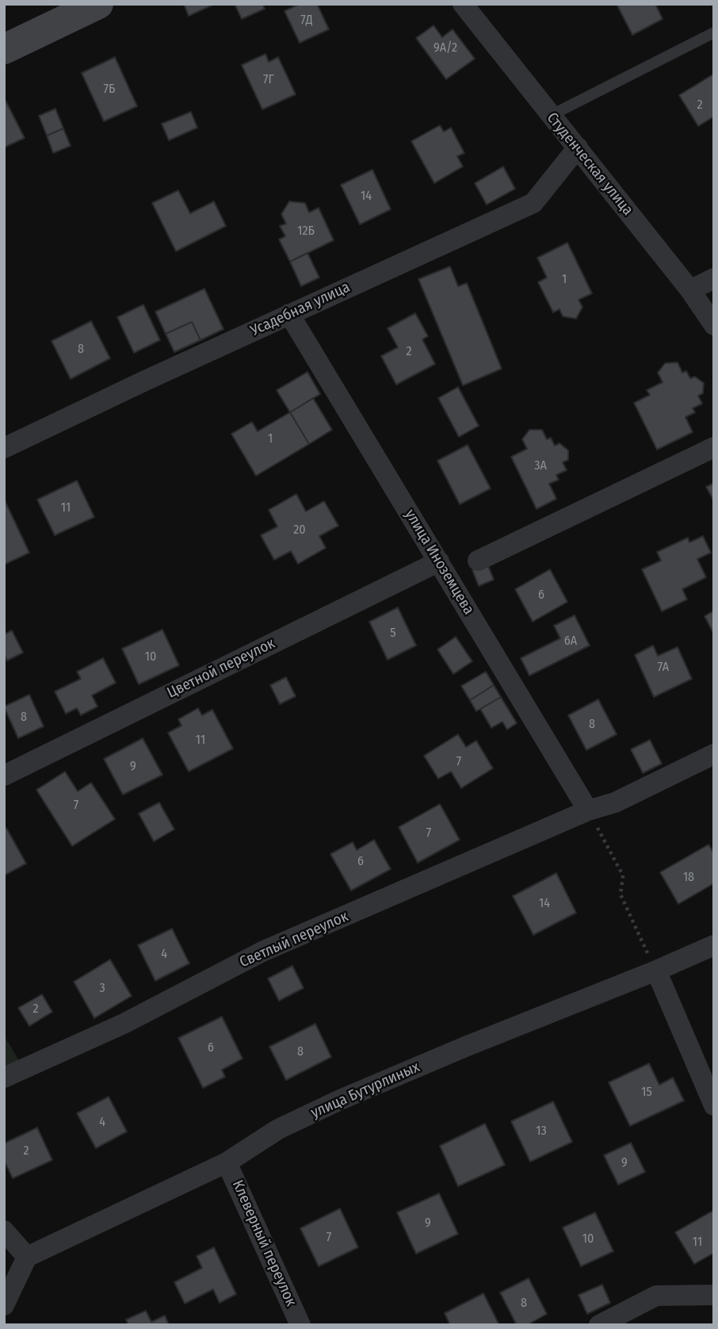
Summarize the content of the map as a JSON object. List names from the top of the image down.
{
  "streets": {
    "street": [
      "Студенческая улица",
      "Усадебная улица",
      "улица Иноземцева",
      "Цветной переулок",
      "Светлый переулок",
      "улица Бутурлиных",
      "Клеверный переулок"
    ]
  },
  "crossings": [
    ["Студенческая улица", "Усадебная улица"],
    ["Усадебная улица", "улица Иноземцева"],
    ["улица Иноземцева", "Цветной переулок"],
    ["улица Иноземцева", "Светлый переулок"],
    ["улица Бутурлиных", "Клеверный переулок"]
  ],
  "house_numbers": [
    "7Д",
    "9А/2",
    "7Г",
    "7Б",
    "2",
    "14",
    "12Б",
    "1",
    "8",
    "2",
    "1",
    "3А",
    "11",
    "20",
    "6",
    "5",
    "6А",
    "10",
    "7А",
    "8",
    "8",
    "11",
    "7",
    "9",
    "7",
    "7",
    "6",
    "18",
    "14",
    "4",
    "3",
    "2",
    "6",
    "8",
    "15",
    "4",
    "13",
    "2",
    "9",
    "9",
    "7",
    "10",
    "11",
    "8"
  ]
}
